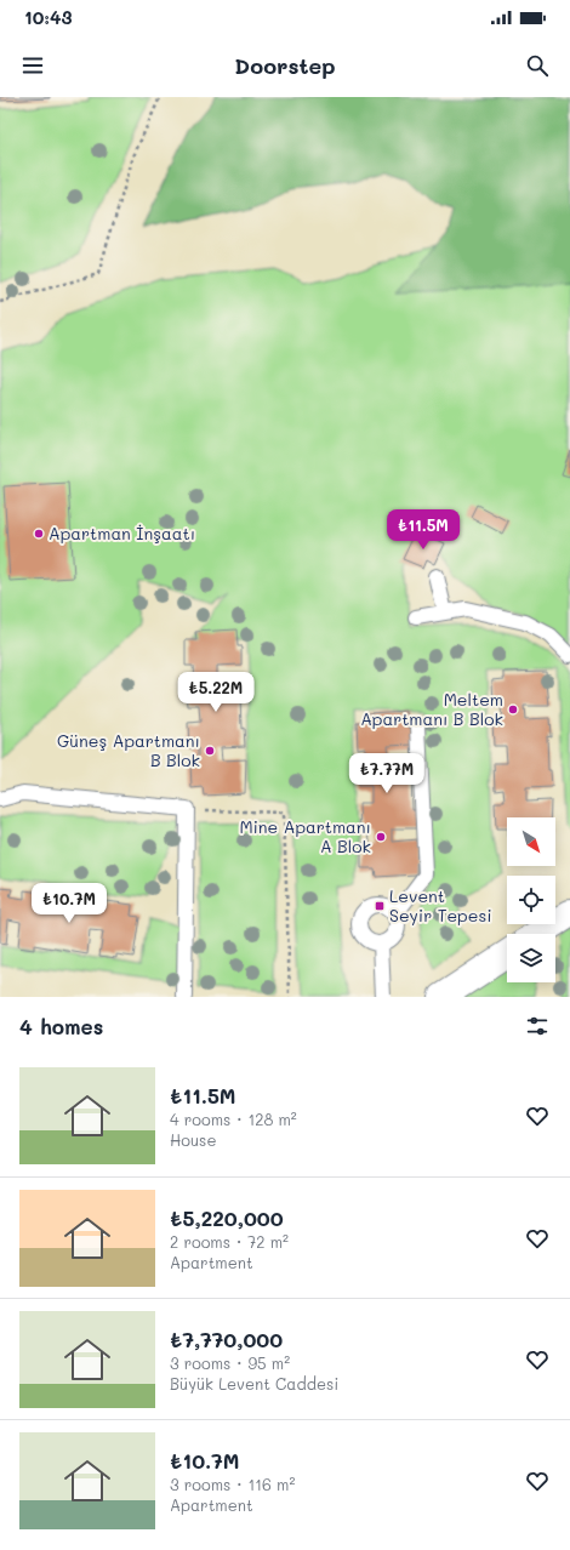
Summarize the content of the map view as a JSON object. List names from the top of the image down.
{
  "places": {
    "other": [
      "Apartman İnşaatı",
      "Meltem Apartmanı B Blok",
      "Güneş Apartmanı B Blok",
      "Mine Apartmanı A Blok"
    ],
    "transit": ["Levent Seyir Tepesi"]
  },
  "north": "bottom right",
  "page": {
    "status": "10:43",
    "header": "Doorstep",
    "price": [
      "₺11.5M",
      "₺5.22M",
      "₺7.77M",
      "₺10.7M"
    ],
    "heading": "4 homes",
    "list": [
      {
        "name": "₺11.5M",
        "note": "4 rooms · 128 m² · House"
      },
      {
        "name": "₺5,220,000",
        "note": "2 rooms · 72 m² · Apartment"
      },
      {
        "name": "₺7,770,000",
        "note": "3 rooms · 95 m² · Büyük Levent Caddesi"
      },
      {
        "name": "₺10.7M",
        "note": "3 rooms · 116 m² · Apartment"
      }
    ]
  }
}
